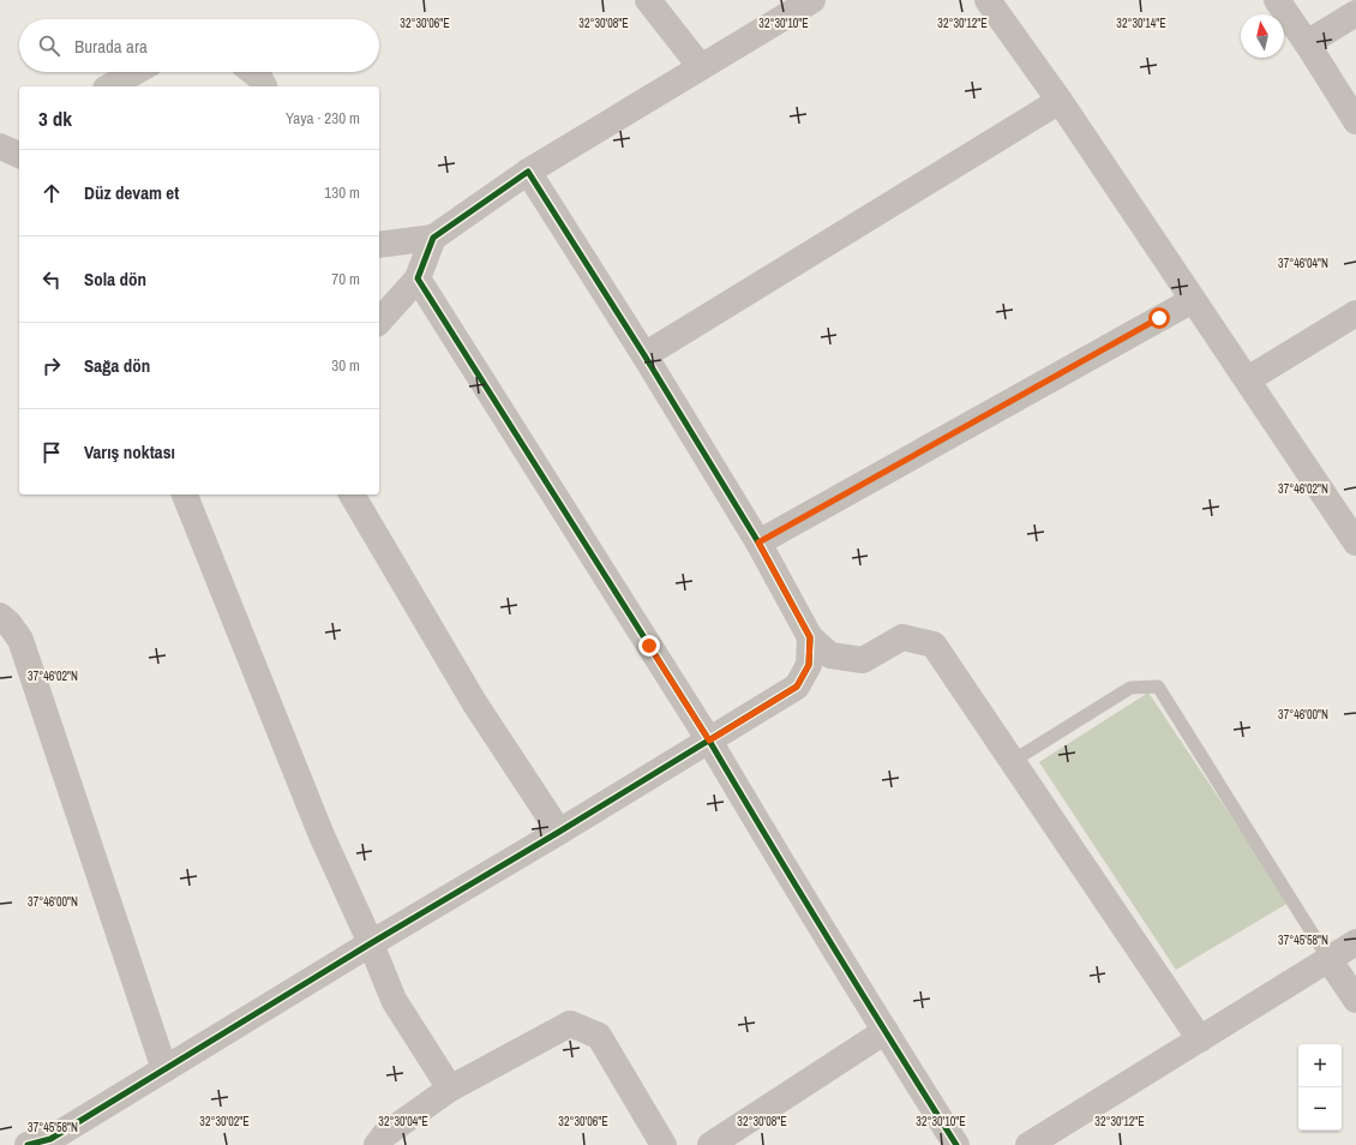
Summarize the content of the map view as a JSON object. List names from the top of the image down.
{
  "north": "top",
  "page": {
    "search": "Burada ara",
    "heading": ["3 dk", "Yaya · 230 m"],
    "list": [
      ["Düz devam et", "130 m"],
      ["Sola dön", "70 m"],
      ["Sağa dön", "30 m"],
      "Varış noktası"
    ],
    "map_buttons": ["+", "−"]
  },
  "coordinates": [
    "32°30'06\"E",
    "32°30'08\"E",
    "32°30'10\"E",
    "32°30'12\"E",
    "32°30'14\"E",
    "37°46'04\"N",
    "37°46'02\"N",
    "37°46'00\"N",
    "37°45'58\"N",
    "32°30'02\"E",
    "32°30'04\"E"
  ]
}
